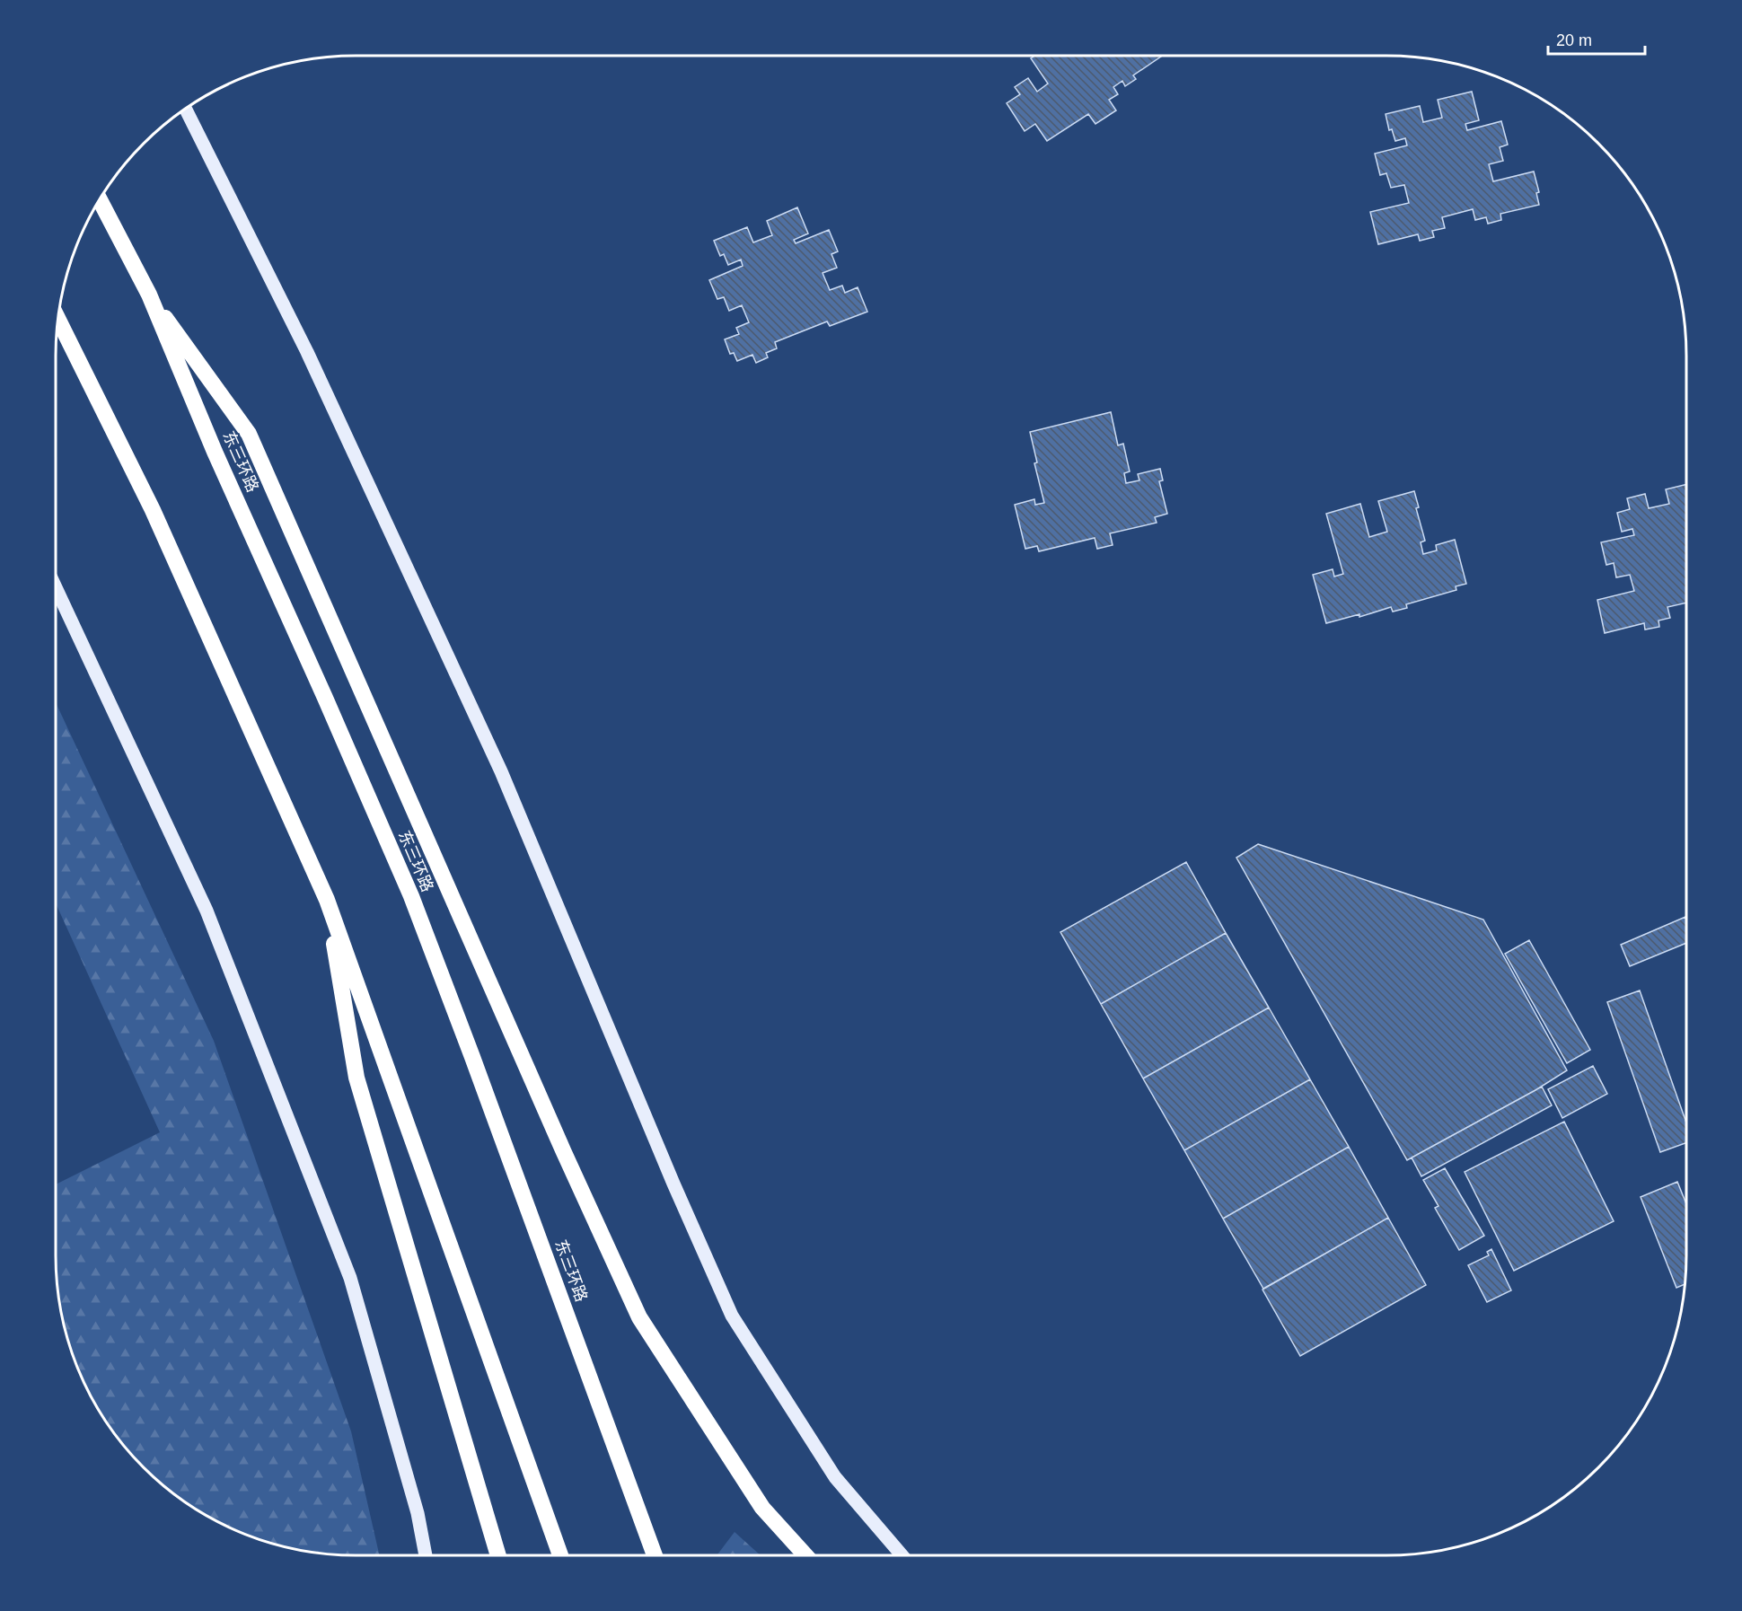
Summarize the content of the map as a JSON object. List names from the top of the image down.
{
  "streets": {
    "highway": ["东三环路"]
  },
  "scale_bar": "20 m"
}
